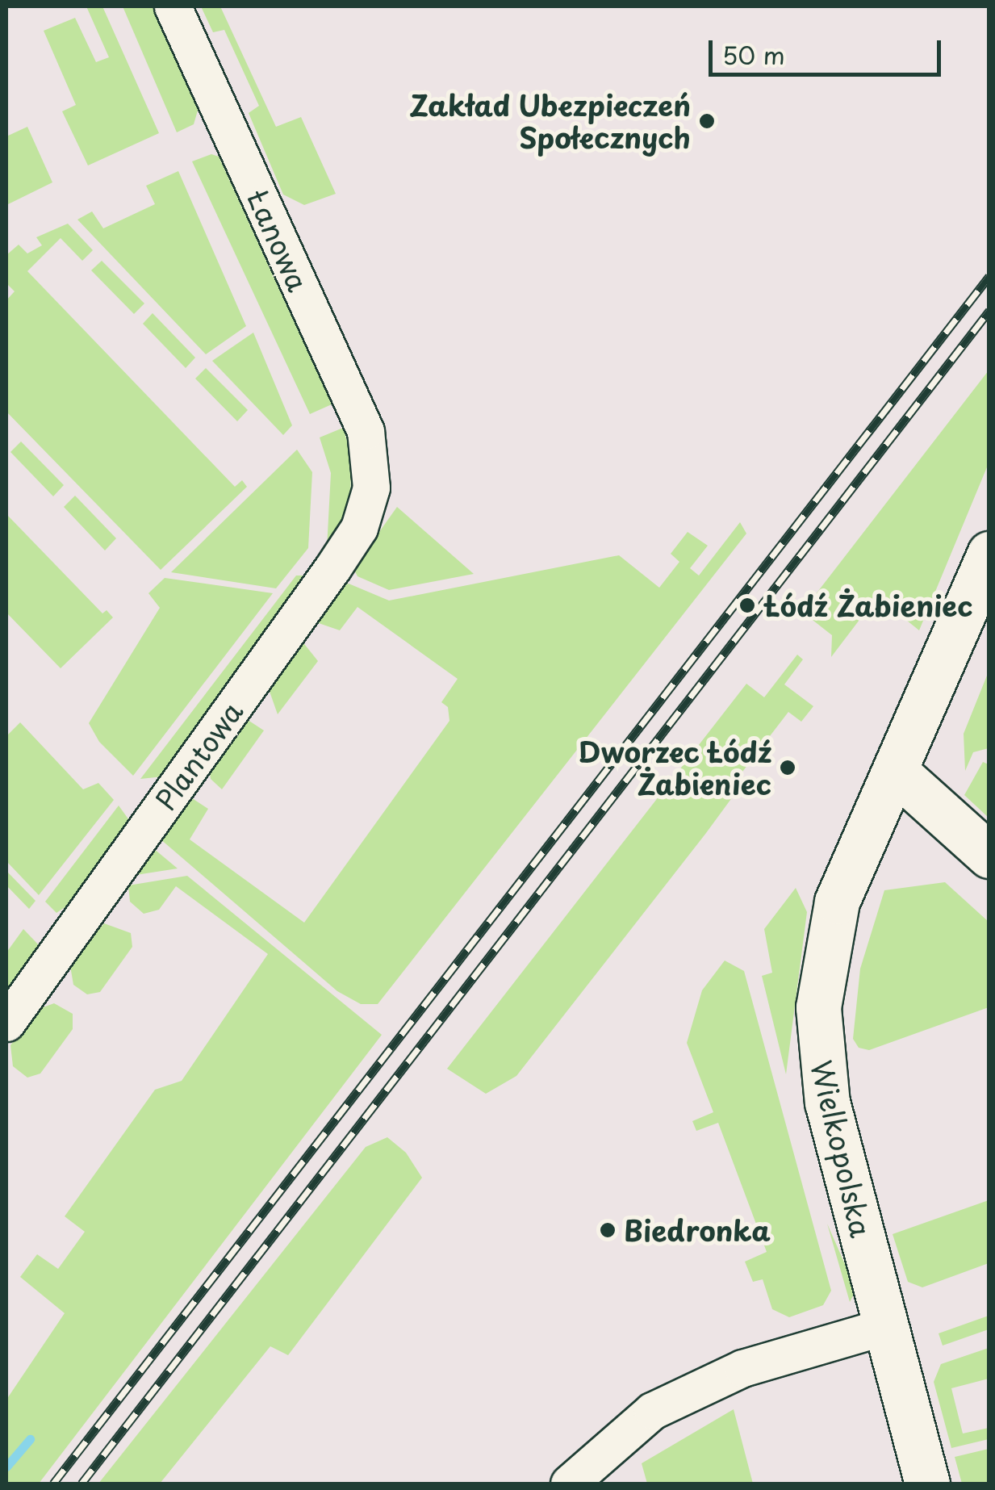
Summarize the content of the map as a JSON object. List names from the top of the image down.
{
  "streets": {
    "street": ["Łanowa", "Plantowa", "Wielkopolska"]
  },
  "crossings": [
    ["Łanowa", "Plantowa"]
  ],
  "places": [
    "Zakład Ubezpieczeń Społecznych",
    "Łódź Żabieniec",
    "Dworzec Łódź Żabieniec",
    "Biedronka"
  ],
  "scale_bar": "50 m"
}
